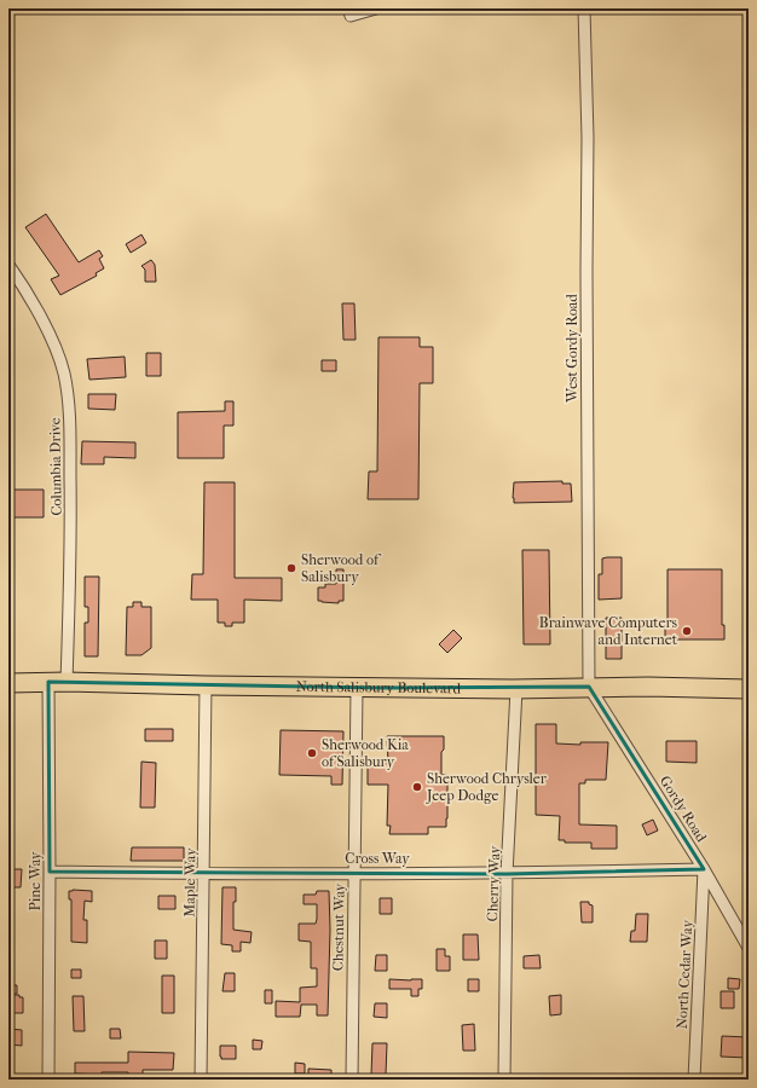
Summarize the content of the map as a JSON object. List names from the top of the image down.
{
  "streets": {
    "main road": ["North Salisbury Boulevard"],
    "street": [
      "West Gordy Road",
      "Columbia Drive",
      "Gordy Road",
      "Cross Way",
      "Pine Way",
      "Maple Way",
      "Cherry Way",
      "Chestnut Way",
      "North Cedar Way"
    ]
  },
  "crossings": [
    ["West Gordy Road", "North Salisbury Boulevard"],
    ["West Gordy Road", "Gordy Road"],
    ["Columbia Drive", "North Salisbury Boulevard"],
    ["North Salisbury Boulevard", "Gordy Road"],
    ["North Salisbury Boulevard", "Pine Way"],
    ["North Salisbury Boulevard", "Maple Way"],
    ["North Salisbury Boulevard", "Cherry Way"],
    ["North Salisbury Boulevard", "Chestnut Way"],
    ["Gordy Road", "Cross Way"],
    ["Gordy Road", "North Cedar Way"],
    ["Cross Way", "Pine Way"],
    ["Cross Way", "Maple Way"],
    ["Cross Way", "Cherry Way"],
    ["Cross Way", "Chestnut Way"],
    ["Cross Way", "North Cedar Way"]
  ],
  "places": [
    "Sherwood of Salisbury",
    "Brainwave Computers and Internet",
    "Sherwood Kia of Salisbury",
    "Sherwood Chrysler Jeep Dodge"
  ]
}
